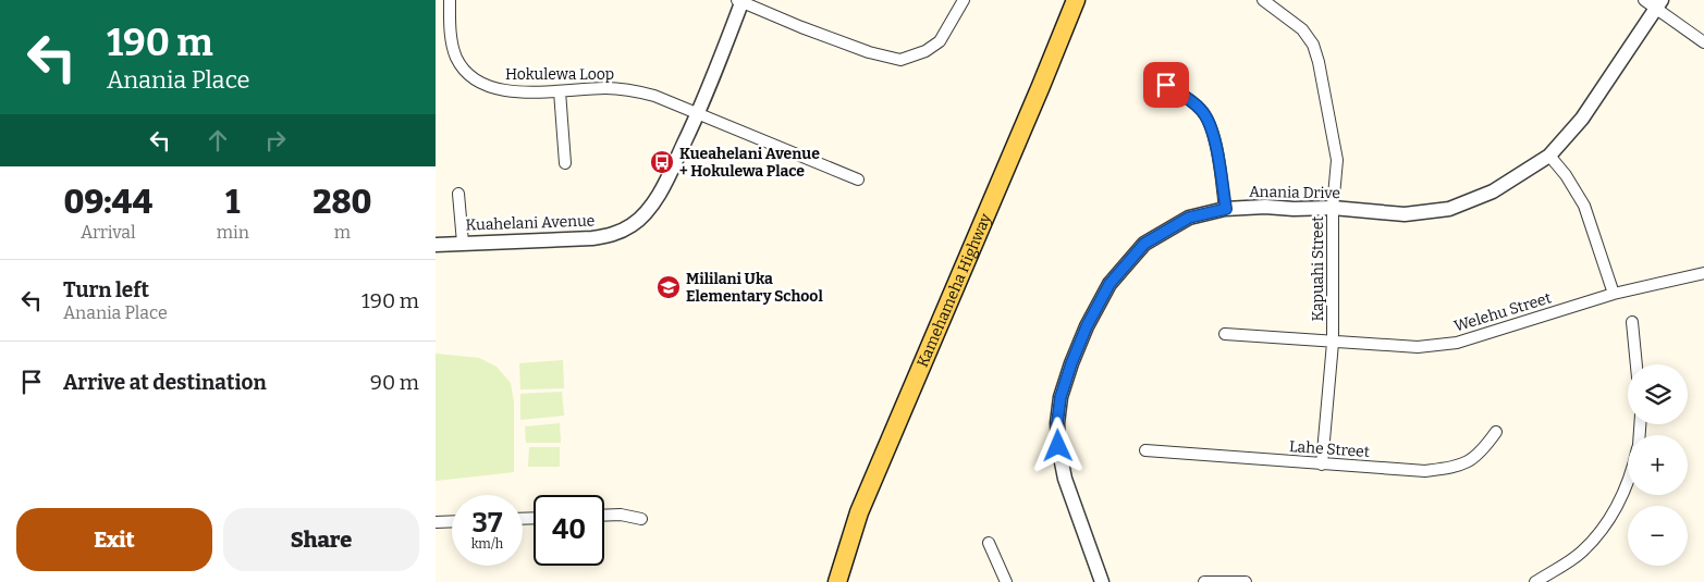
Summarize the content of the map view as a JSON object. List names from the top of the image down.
{
  "streets": {
    "main road": ["Kamehameha Highway"],
    "street": [
      "Hokulewa Loop",
      "Anania Drive",
      "Kuahelani Avenue",
      "Kapuahi Street",
      "Welehu Street",
      "Lahe Street"
    ]
  },
  "crossings": [
    ["Hokulewa Loop", "Kuahelani Avenue"],
    ["Anania Drive", "Kapuahi Street"],
    ["Kapuahi Street", "Welehu Street"],
    ["Kapuahi Street", "Lahe Street"]
  ],
  "places": {
    "bus stop": ["Kueahelani Avenue + Hokulewa Place"],
    "school or university": ["Mililani Uka Elementary School"]
  },
  "page": {
    "turn": ["190 m", "Anania Place"],
    "eta": [
      "09:44",
      "Arrival",
      "1",
      "min",
      "280",
      "m"
    ],
    "list": [
      {
        "name": "Turn left",
        "note": "Anania Place",
        "value": "190 m"
      },
      {
        "name": "Arrive at destination",
        "value": "90 m"
      }
    ],
    "map_buttons": ["+", "−"],
    "speed": "37 km/h",
    "limit": "40",
    "buttons": ["Exit", "Share"]
  }
}
